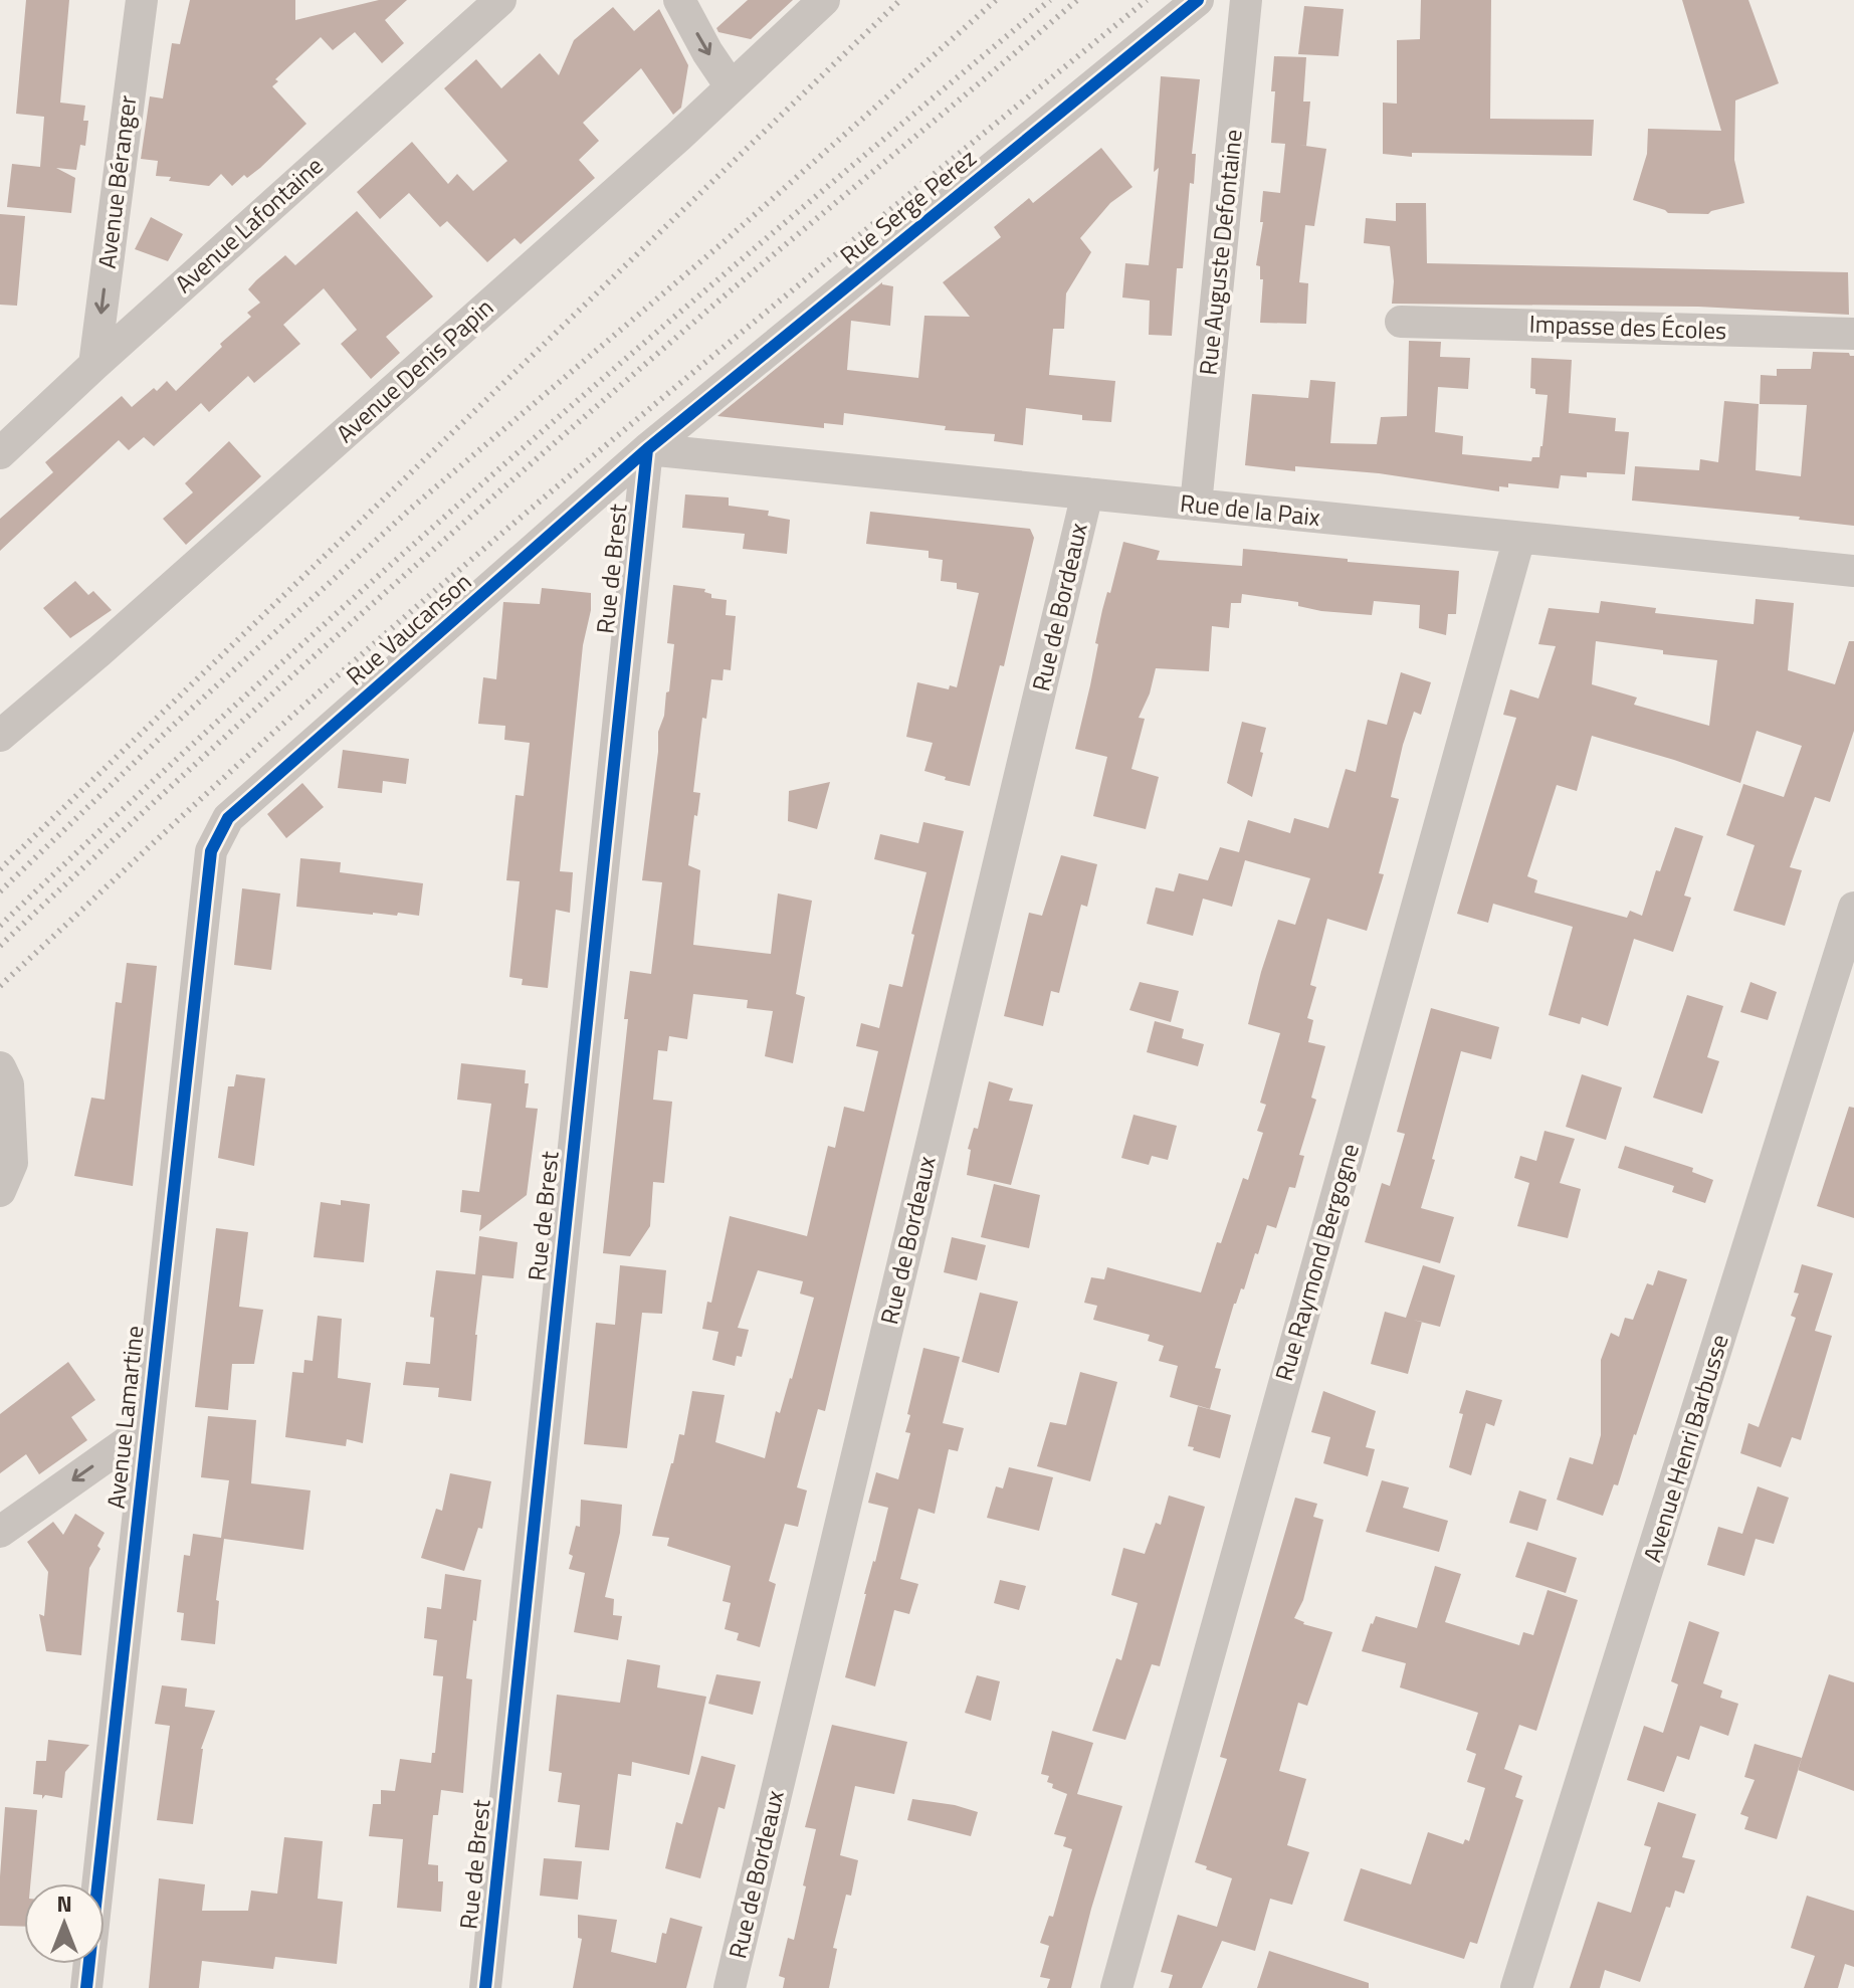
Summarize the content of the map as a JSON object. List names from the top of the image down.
{
  "streets": {
    "street": [
      "Avenue Béranger",
      "Rue Serge Perez",
      "Avenue Lafontaine",
      "Rue Auguste Defontaine",
      "Impasse des Écoles",
      "Avenue Denis Papin",
      "Rue de la Paix",
      "Rue de Brest",
      "Rue de Bordeaux",
      "Rue Vaucanson",
      "Rue Raymond Bergogne",
      "Avenue Lamartine",
      "Avenue Henri Barbusse"
    ]
  },
  "crossings": [
    ["Avenue Béranger", "Avenue Lafontaine"],
    ["Rue Serge Perez", "Rue de la Paix"],
    ["Rue Serge Perez", "Rue de Brest"],
    ["Rue Serge Perez", "Rue Vaucanson"],
    ["Rue Auguste Defontaine", "Rue de la Paix"],
    ["Rue de la Paix", "Rue de Brest"],
    ["Rue de la Paix", "Rue de Bordeaux"],
    ["Rue de la Paix", "Rue Vaucanson"],
    ["Rue de la Paix", "Rue Raymond Bergogne"],
    ["Rue de Brest", "Rue Vaucanson"],
    ["Rue Vaucanson", "Avenue Lamartine"]
  ],
  "one_way": ["Avenue Béranger"],
  "north": "top"
}
